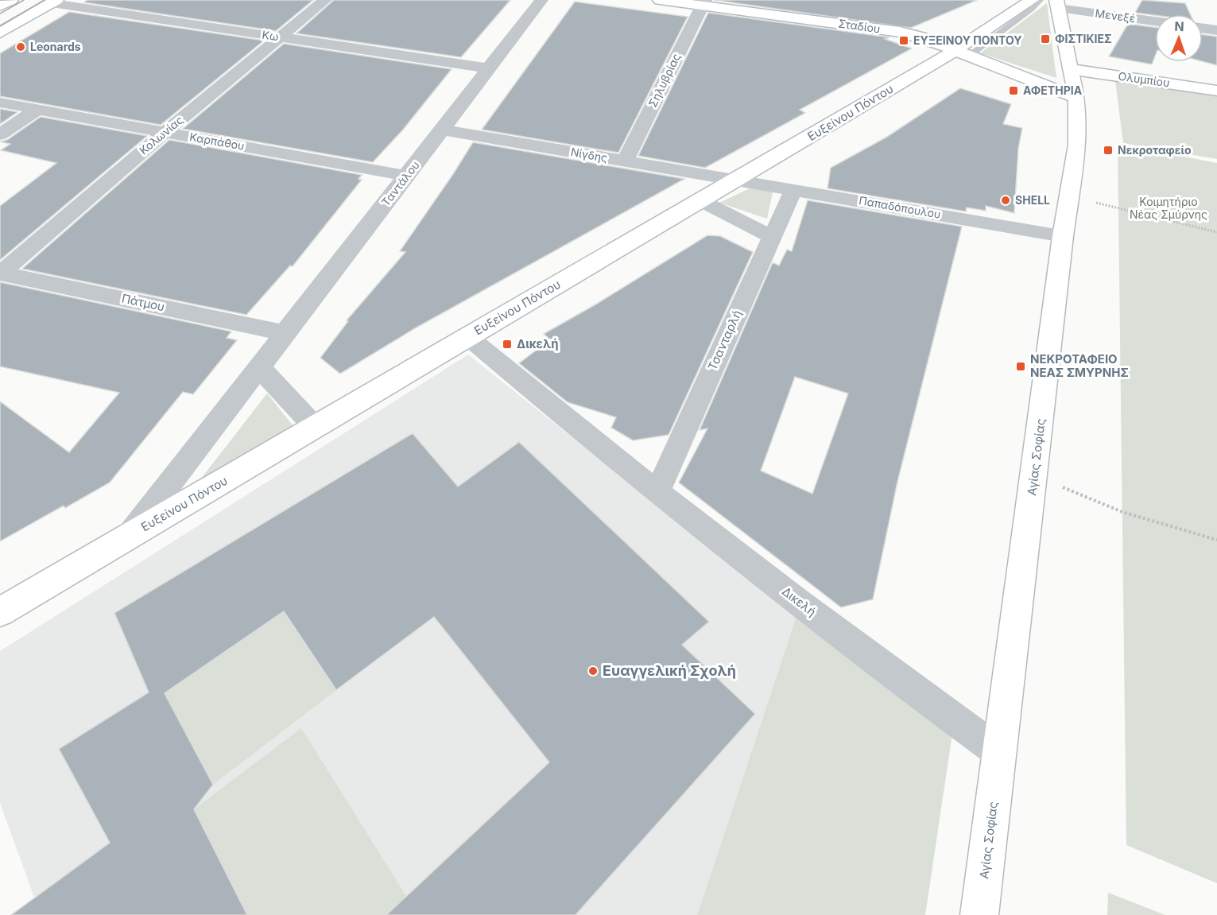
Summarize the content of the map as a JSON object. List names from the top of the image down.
{
  "streets": {
    "street": [
      "Μενεξέ",
      "Σταδίου",
      "Κω",
      "Ολυμπίου",
      "Σηλυβρίας",
      "Ευξείνου Πόντου",
      "Κολωνίας",
      "Καρπάθου",
      "Νίγδης",
      "Ταντάλου",
      "Παπαδόπουλου",
      "Πάτμου",
      "Τσανταρλή",
      "Αγίας Σοφίας",
      "Δικελή"
    ]
  },
  "crossings": [
    ["Μενεξέ", "Αγίας Σοφίας"],
    ["Σταδίου", "Σηλυβρίας"],
    ["Σταδίου", "Ευξείνου Πόντου"],
    ["Σταδίου", "Αγίας Σοφίας"],
    ["Κω", "Κολωνίας"],
    ["Κω", "Ταντάλου"],
    ["Ολυμπίου", "Αγίας Σοφίας"],
    ["Σηλυβρίας", "Νίγδης"],
    ["Ευξείνου Πόντου", "Νίγδης"],
    ["Ευξείνου Πόντου", "Ταντάλου"],
    ["Ευξείνου Πόντου", "Παπαδόπουλου"],
    ["Ευξείνου Πόντου", "Δικελή"],
    ["Κολωνίας", "Καρπάθου"],
    ["Κολωνίας", "Πάτμου"],
    ["Καρπάθου", "Ταντάλου"],
    ["Νίγδης", "Ταντάλου"],
    ["Νίγδης", "Παπαδόπουλου"],
    ["Ταντάλου", "Πάτμου"],
    ["Παπαδόπουλου", "Τσανταρλή"],
    ["Παπαδόπουλου", "Αγίας Σοφίας"],
    ["Τσανταρλή", "Δικελή"],
    ["Αγίας Σοφίας", "Δικελή"]
  ],
  "parks": ["Κοιμητήριο Νέας Σμύρνης"],
  "places": {
    "transit": [
      "ΦΙΣΤΙΚΙΕΣ",
      "ΕΥΞΕΙΝΟΥ ΠΟΝΤΟΥ",
      "ΑΦΕΤΗΡΙΑ",
      "Νεκροταφείο",
      "Δικελή",
      "ΝΕΚΡΟΤΑΦΕΙΟ ΝΕΑΣ ΣΜΥΡΝΗΣ"
    ],
    "other": ["Leonards", "SHELL", "Ευαγγελική Σχολή"]
  },
  "north": "top"
}
